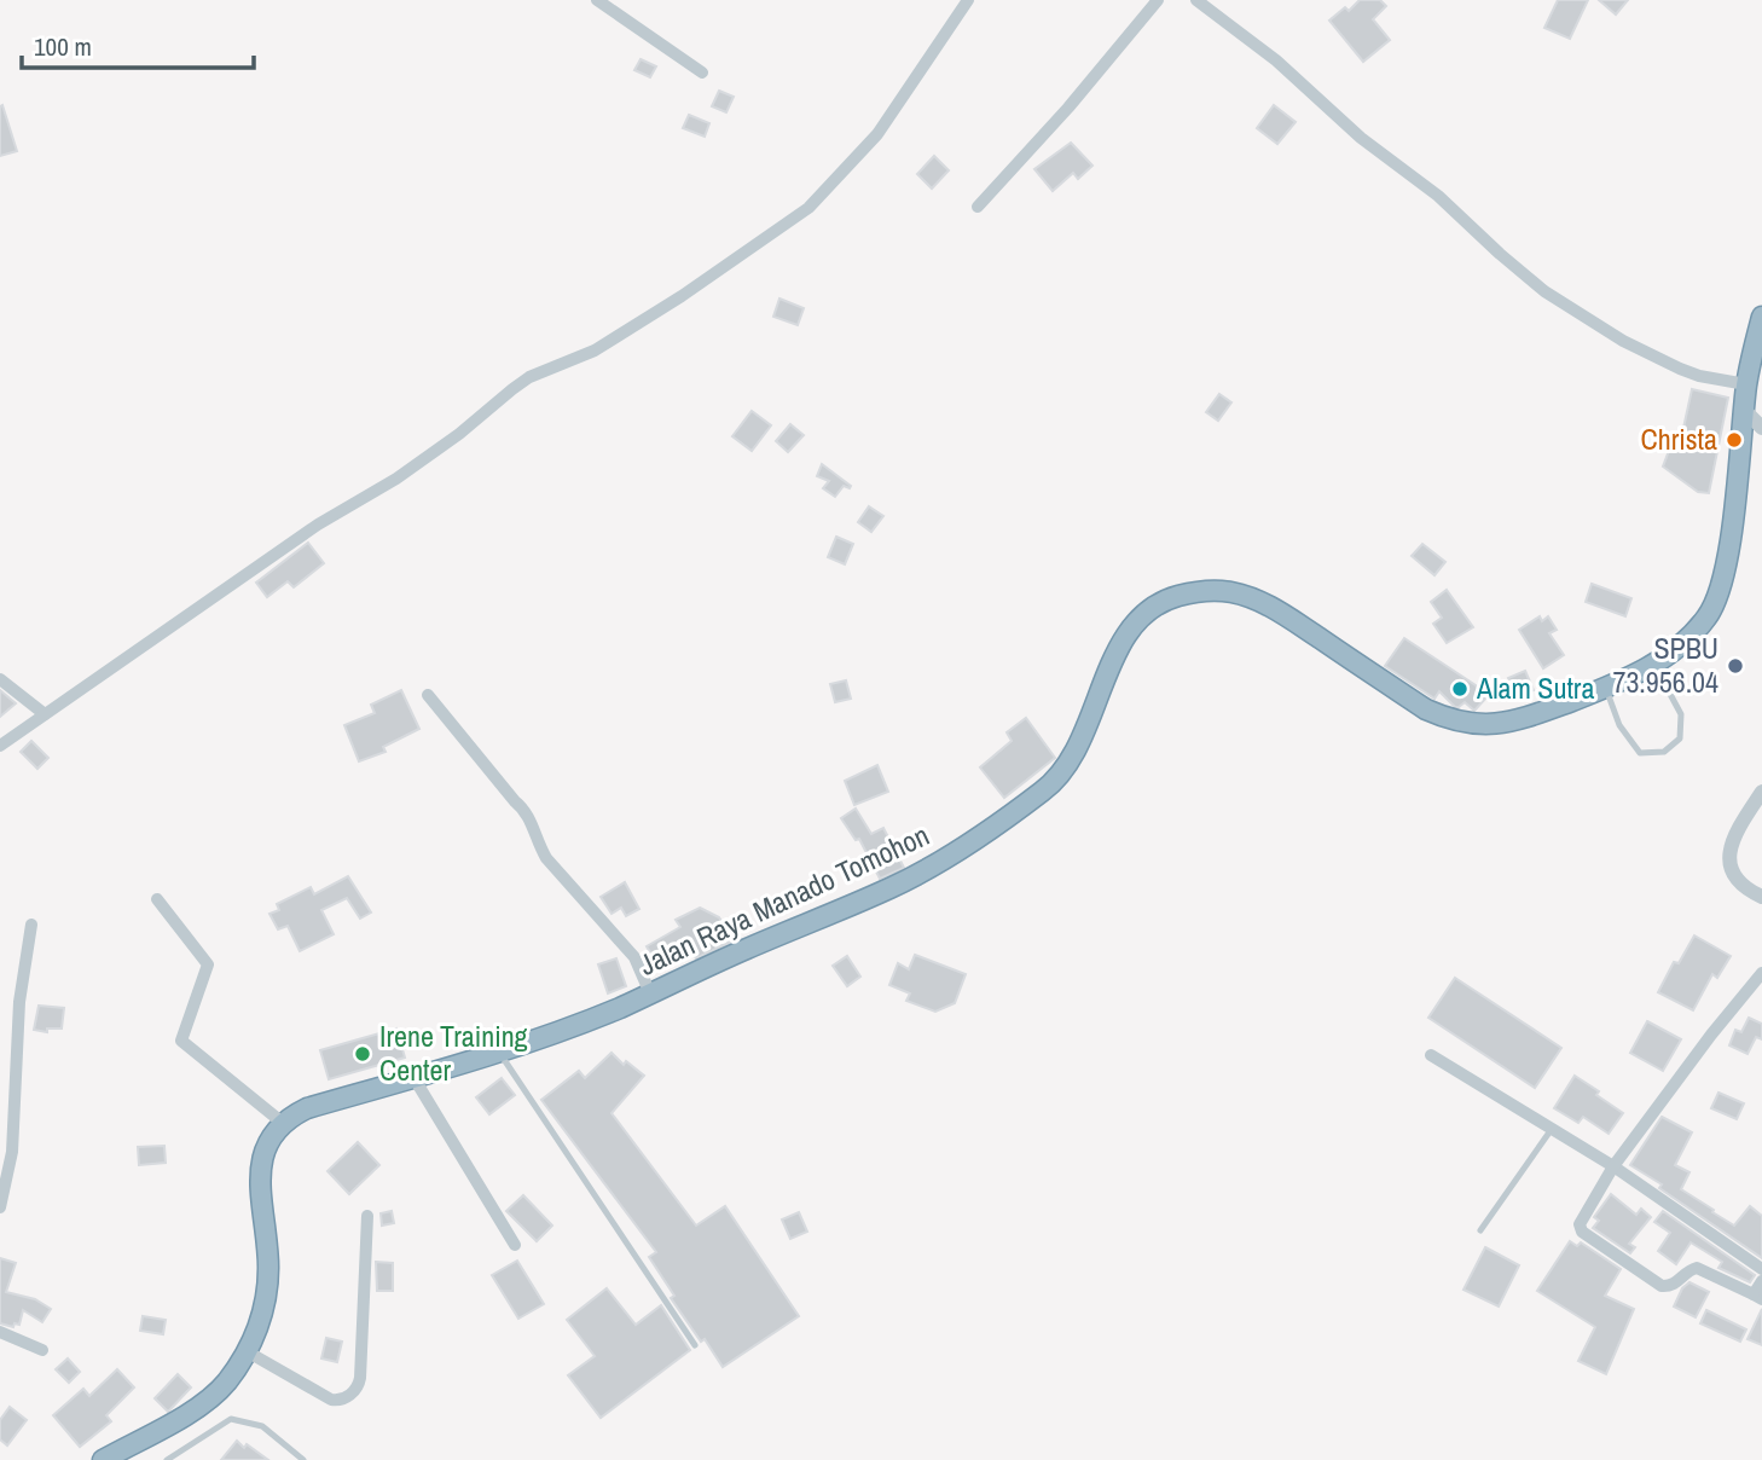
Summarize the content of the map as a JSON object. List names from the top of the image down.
{
  "streets": {
    "highway": ["Jalan Raya Manado Tomohon"]
  },
  "places": [
    "Christa",
    "SPBU 73.956.04",
    "Alam Sutra",
    "Irene Training Center"
  ],
  "scale_bar": "100 m"
}
